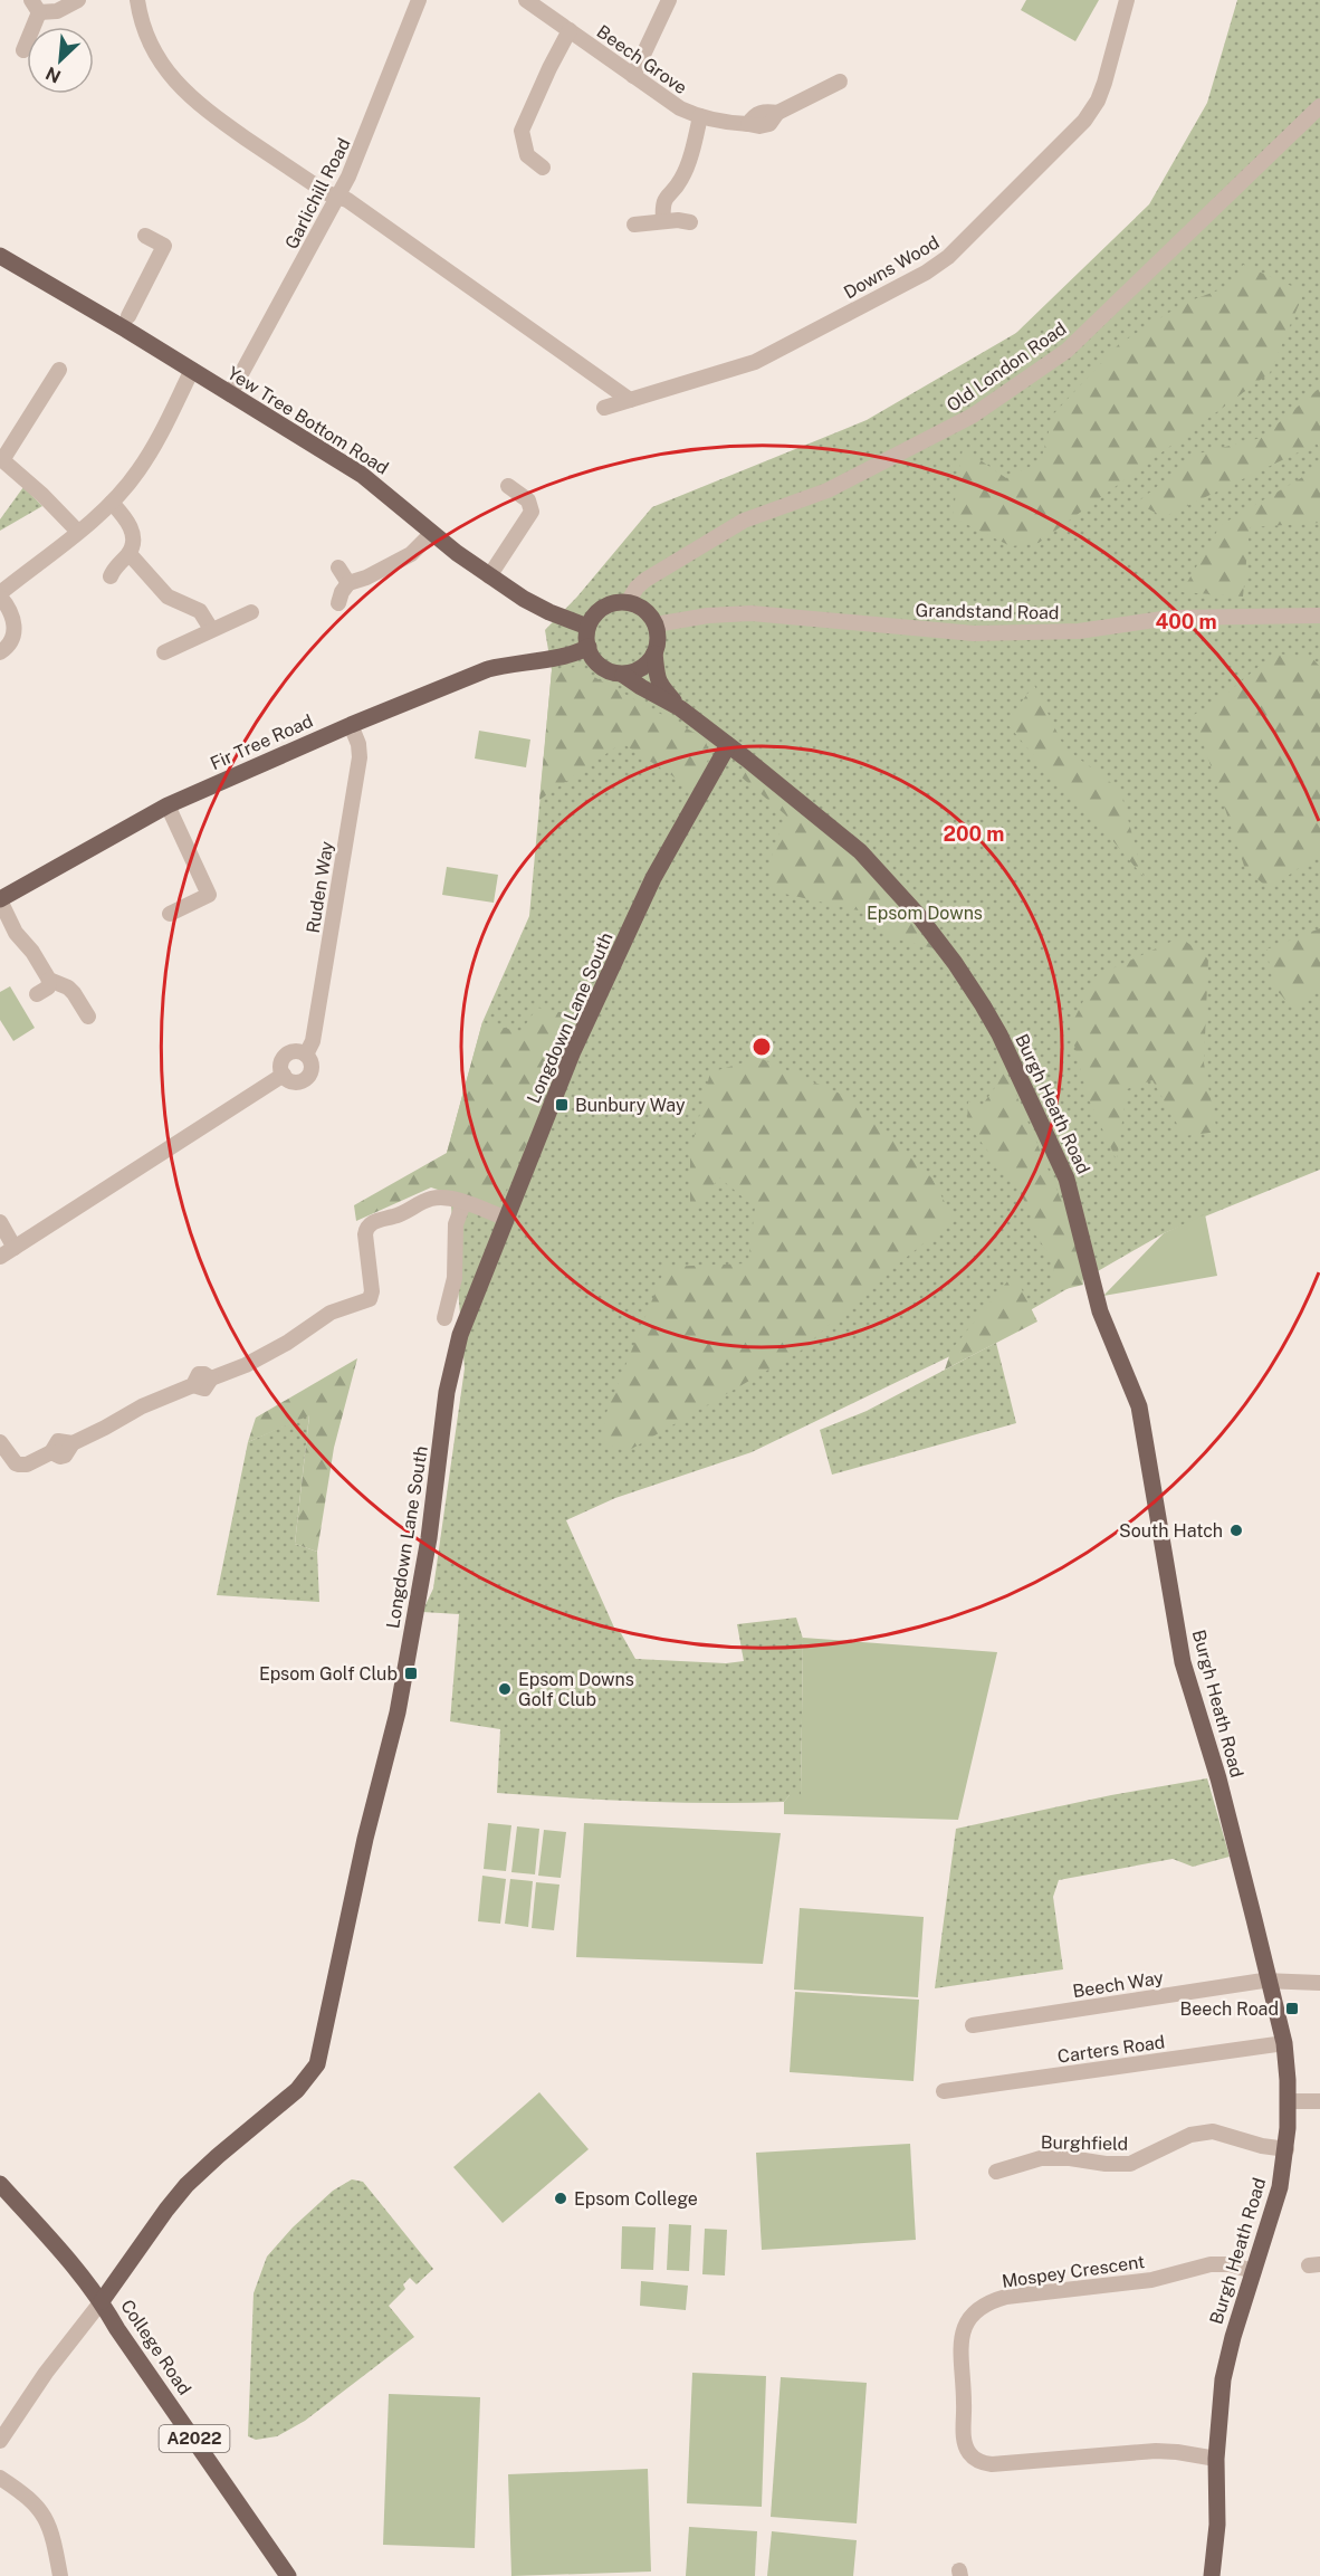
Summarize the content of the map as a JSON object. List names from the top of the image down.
{
  "streets": {
    "main road": [
      "Yew Tree Bottom Road",
      "Fir Tree Road",
      "Longdown Lane South",
      "Burgh Heath Road",
      "College Road",
      "A2022"
    ],
    "street": [
      "Beech Grove",
      "Garlichill Road",
      "Downs Wood",
      "Old London Road",
      "Grandstand Road",
      "Ruden Way",
      "Beech Way",
      "Carters Road",
      "Burghfield",
      "Mospey Crescent"
    ]
  },
  "crossings": [
    ["Garlichill Road", "Yew Tree Bottom Road"],
    ["Old London Road", "Yew Tree Bottom Road"],
    ["Old London Road", "Grandstand Road"],
    ["Old London Road", "Fir Tree Road"],
    ["Old London Road", "Burgh Heath Road"],
    ["Yew Tree Bottom Road", "Grandstand Road"],
    ["Yew Tree Bottom Road", "Fir Tree Road"],
    ["Yew Tree Bottom Road", "Burgh Heath Road"],
    ["Grandstand Road", "Fir Tree Road"],
    ["Grandstand Road", "Burgh Heath Road"],
    ["Fir Tree Road", "Ruden Way"],
    ["Fir Tree Road", "Burgh Heath Road"],
    ["Longdown Lane South", "Burgh Heath Road"],
    ["Longdown Lane South", "College Road"],
    ["Burgh Heath Road", "Beech Way"],
    ["Burgh Heath Road", "Carters Road"],
    ["Burgh Heath Road", "Burghfield"],
    ["Burgh Heath Road", "Mospey Crescent"]
  ],
  "parks": ["Epsom Downs"],
  "places": {
    "transit": ["Bunbury Way", "Epsom Golf Club", "Beech Road"],
    "other": ["South Hatch", "Epsom Downs Golf Club", "Epsom College"]
  },
  "north": "bottom left",
  "rings": ["400 m", "200 m"]
}
